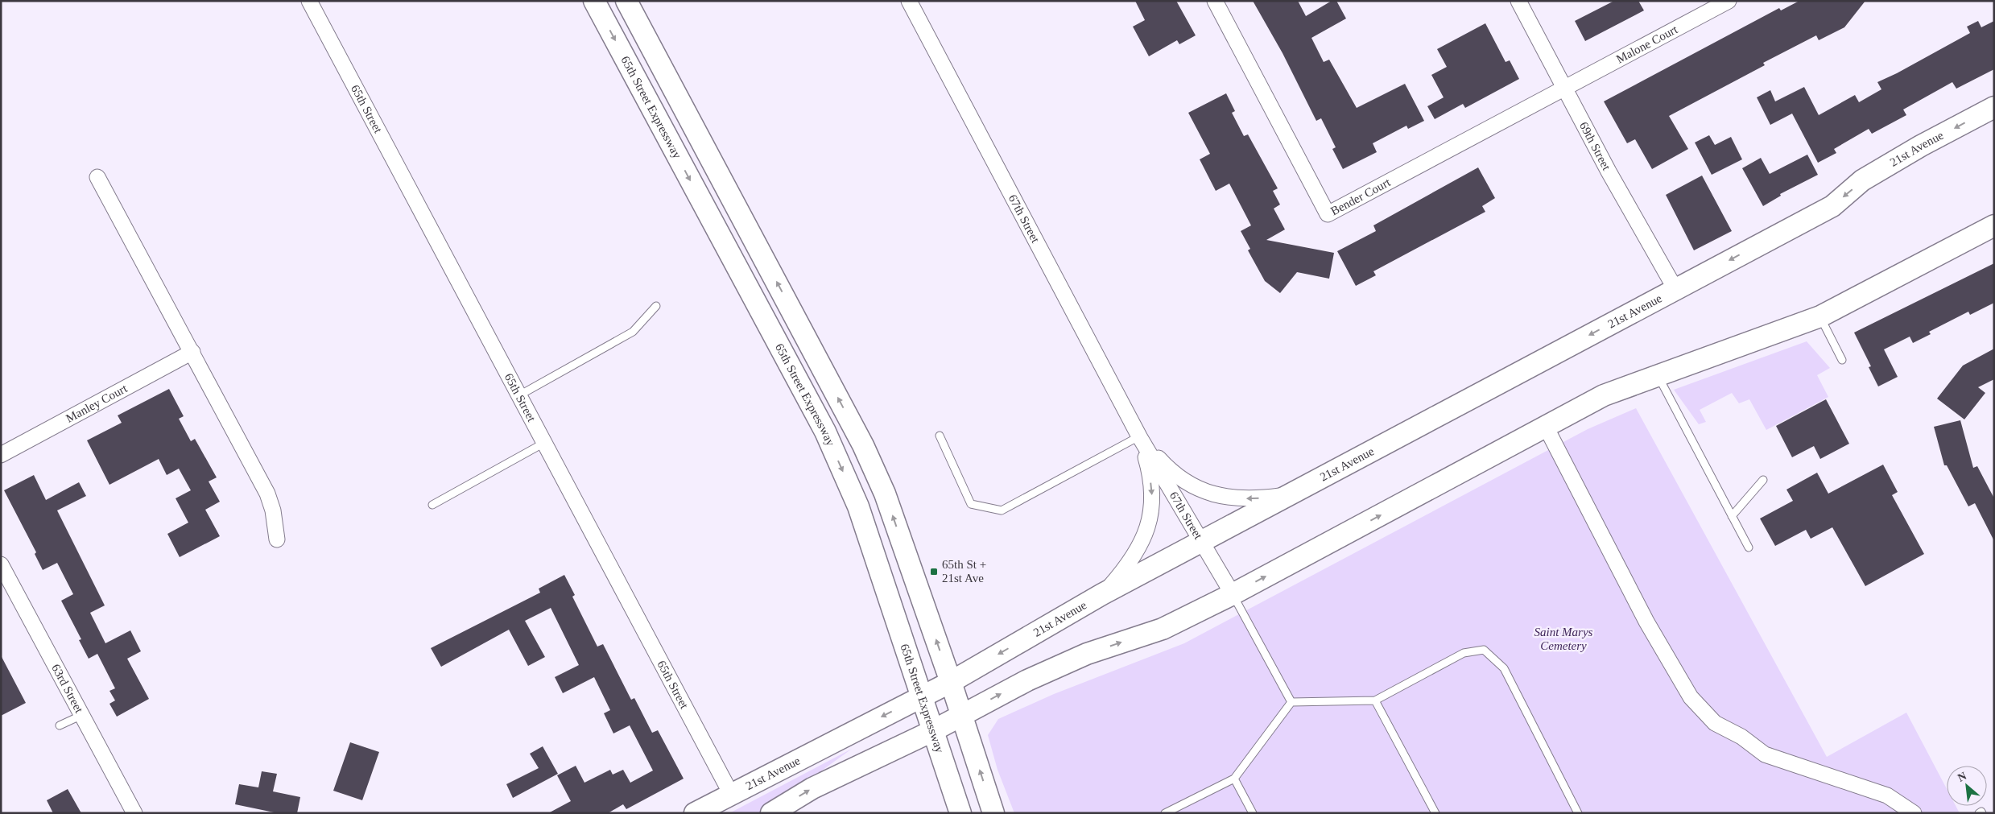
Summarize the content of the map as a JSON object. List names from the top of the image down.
{
  "streets": {
    "street": [
      "Malone Court",
      "65th Street Expressway",
      "65th Street",
      "69th Street",
      "21st Avenue",
      "Bender Court",
      "67th Street",
      "Manley Court",
      "63rd Street"
    ]
  },
  "crossings": [
    ["Malone Court", "69th Street"],
    ["Malone Court", "Bender Court"],
    ["65th Street Expressway", "21st Avenue"],
    ["65th Street", "21st Avenue"],
    ["69th Street", "21st Avenue"],
    ["69th Street", "Bender Court"],
    ["21st Avenue", "67th Street"]
  ],
  "parks": ["Saint Marys Cemetery"],
  "places": {
    "transit": ["65th St + 21st Ave"]
  },
  "north": "top left"
}
